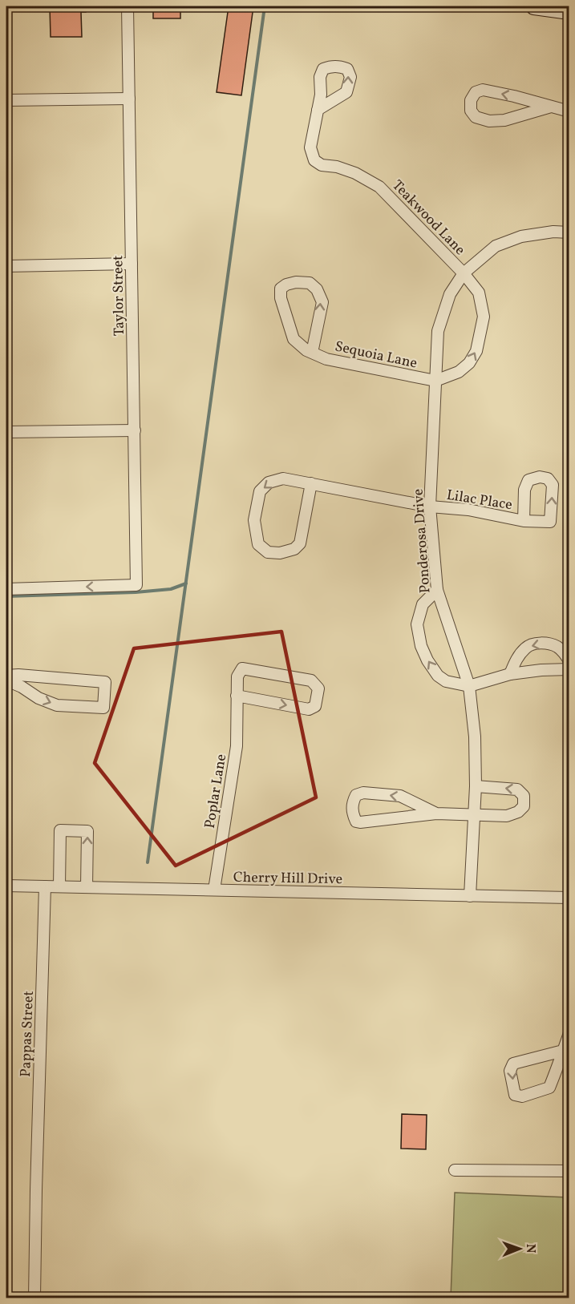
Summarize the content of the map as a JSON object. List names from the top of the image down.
{
  "streets": {
    "street": [
      "Teakwood Lane",
      "Taylor Street",
      "Sequoia Lane",
      "Lilac Place",
      "Ponderosa Drive",
      "Poplar Lane",
      "Cherry Hill Drive",
      "Pappas Street"
    ]
  },
  "crossings": [
    ["Teakwood Lane", "Ponderosa Drive"],
    ["Sequoia Lane", "Ponderosa Drive"],
    ["Lilac Place", "Ponderosa Drive"],
    ["Ponderosa Drive", "Cherry Hill Drive"],
    ["Poplar Lane", "Cherry Hill Drive"],
    ["Cherry Hill Drive", "Pappas Street"]
  ],
  "north": "right"
}
